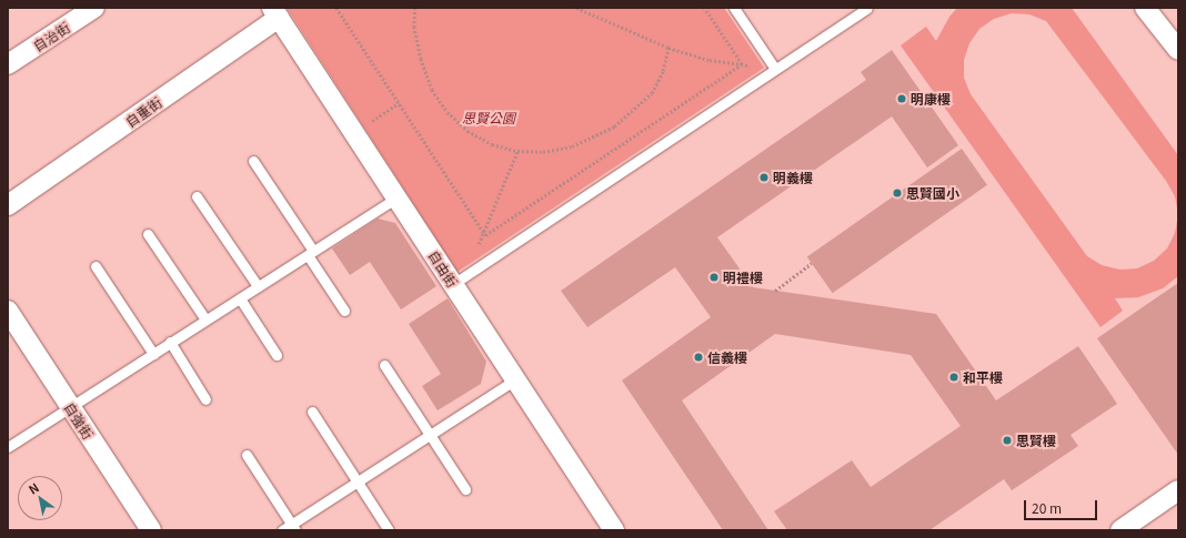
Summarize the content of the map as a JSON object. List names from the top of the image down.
{
  "streets": {
    "street": [
      "自治街",
      "自重街",
      "自由街",
      "自強街"
    ]
  },
  "crossings": [
    ["自重街", "自由街"]
  ],
  "parks": ["思賢公園"],
  "places": [
    "明康樓",
    "明義樓",
    "思賢國小",
    "明禮樓",
    "信義樓",
    "和平樓",
    "思賢樓"
  ],
  "scale_bar": "20 m",
  "north": "top left"
}
